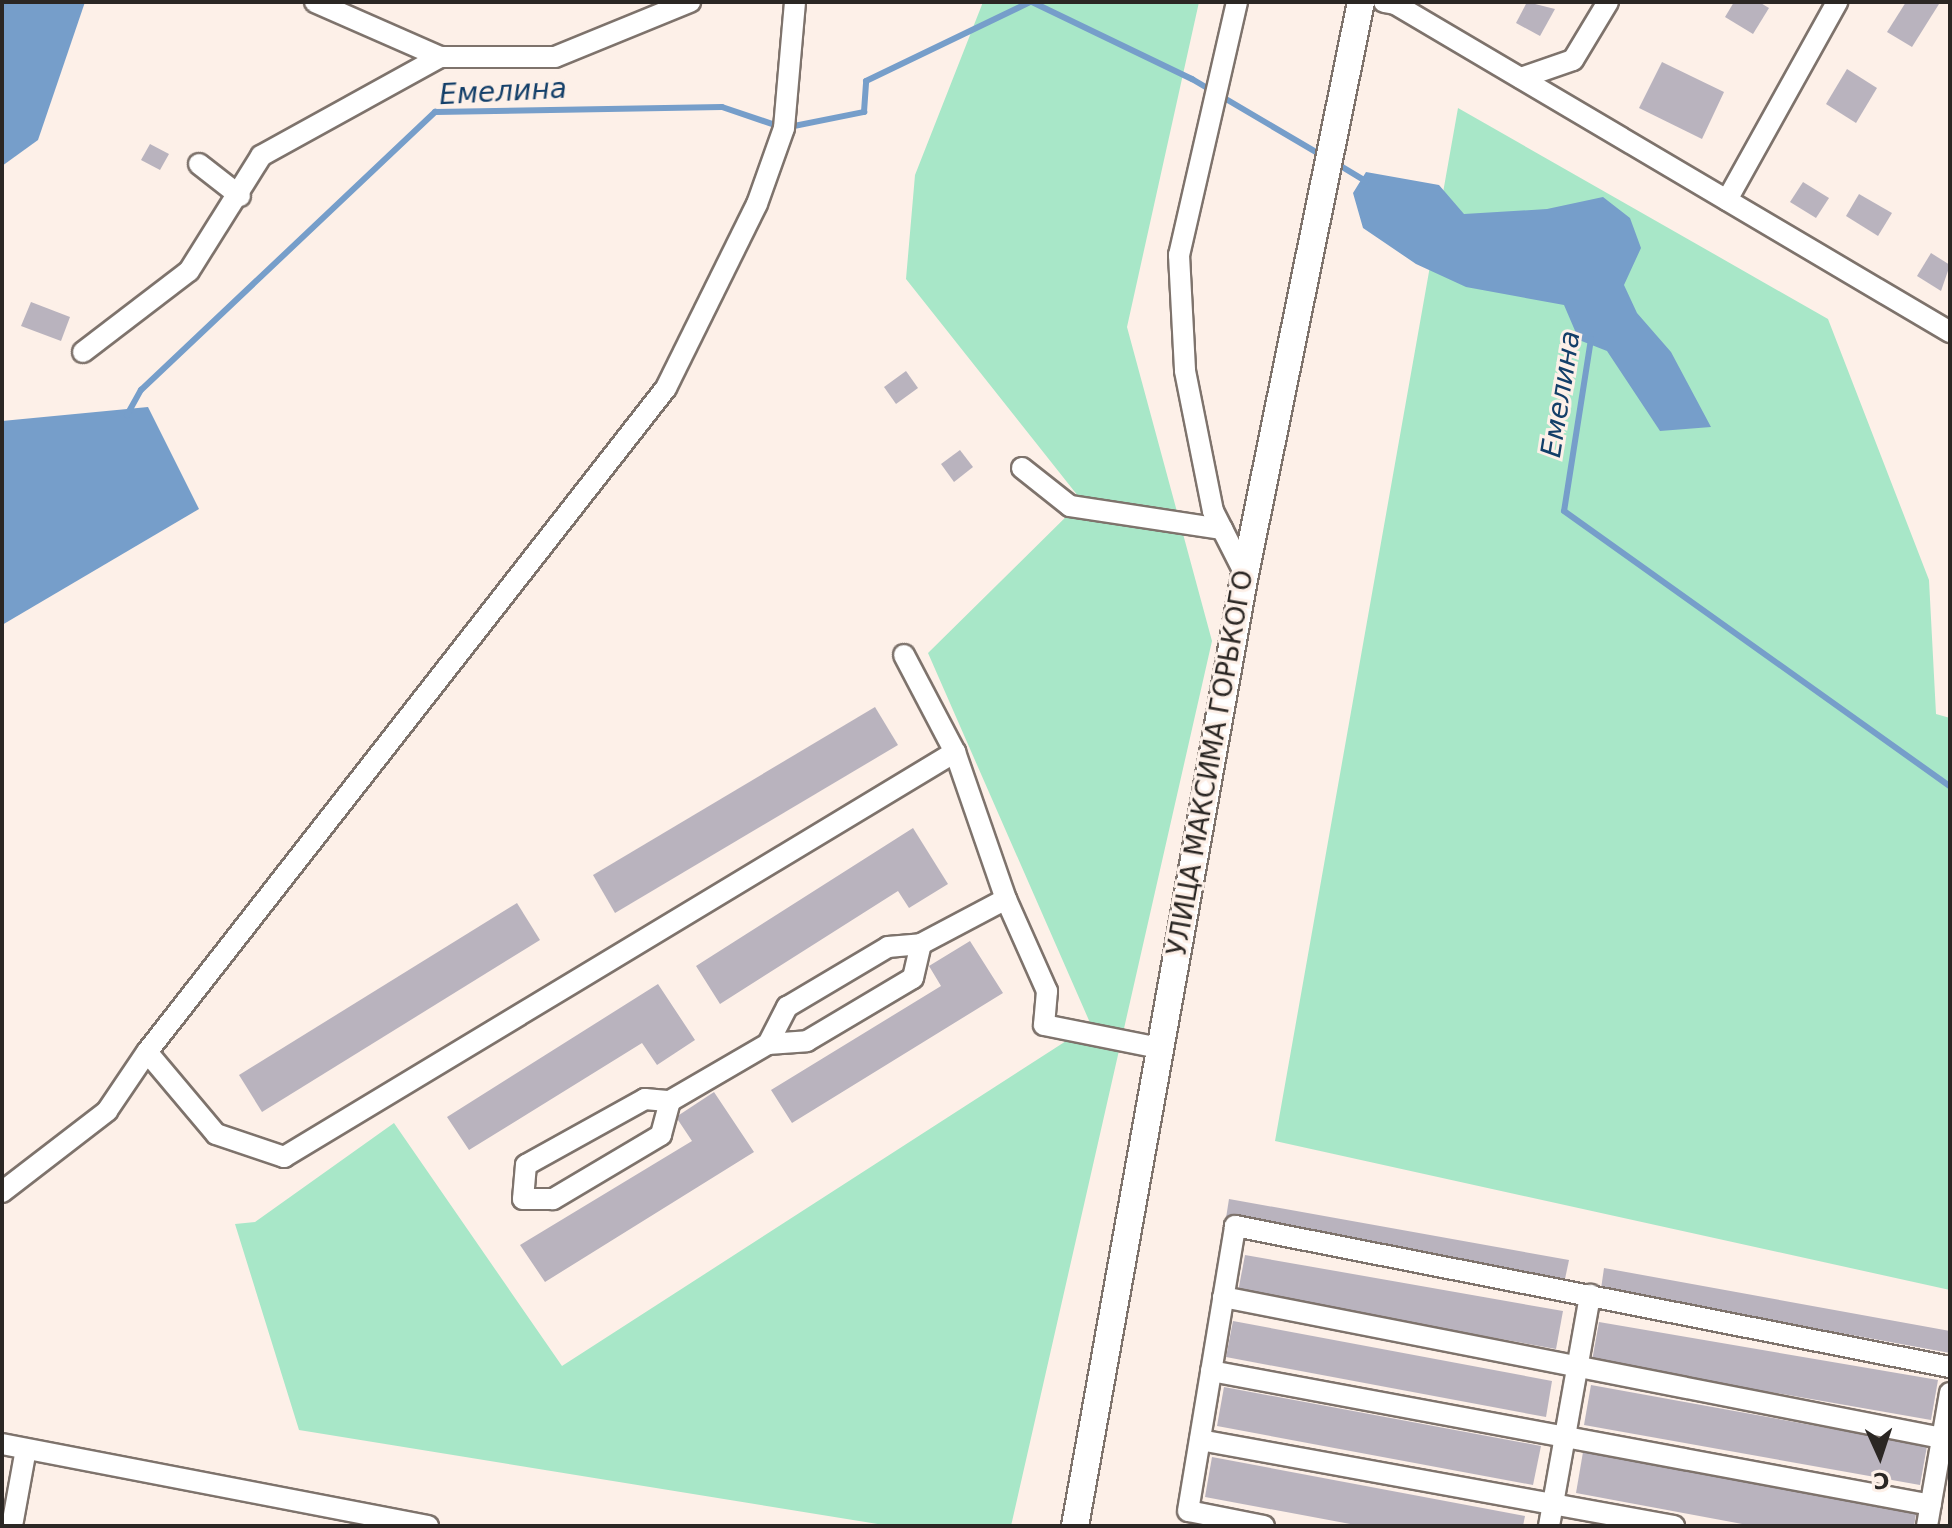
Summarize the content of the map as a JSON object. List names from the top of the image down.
{
  "streets": {
    "main road": ["УЛИЦА МАКСИМА ГОРЬКОГО"]
  },
  "water": ["Емелина"],
  "north": "bottom"
}
